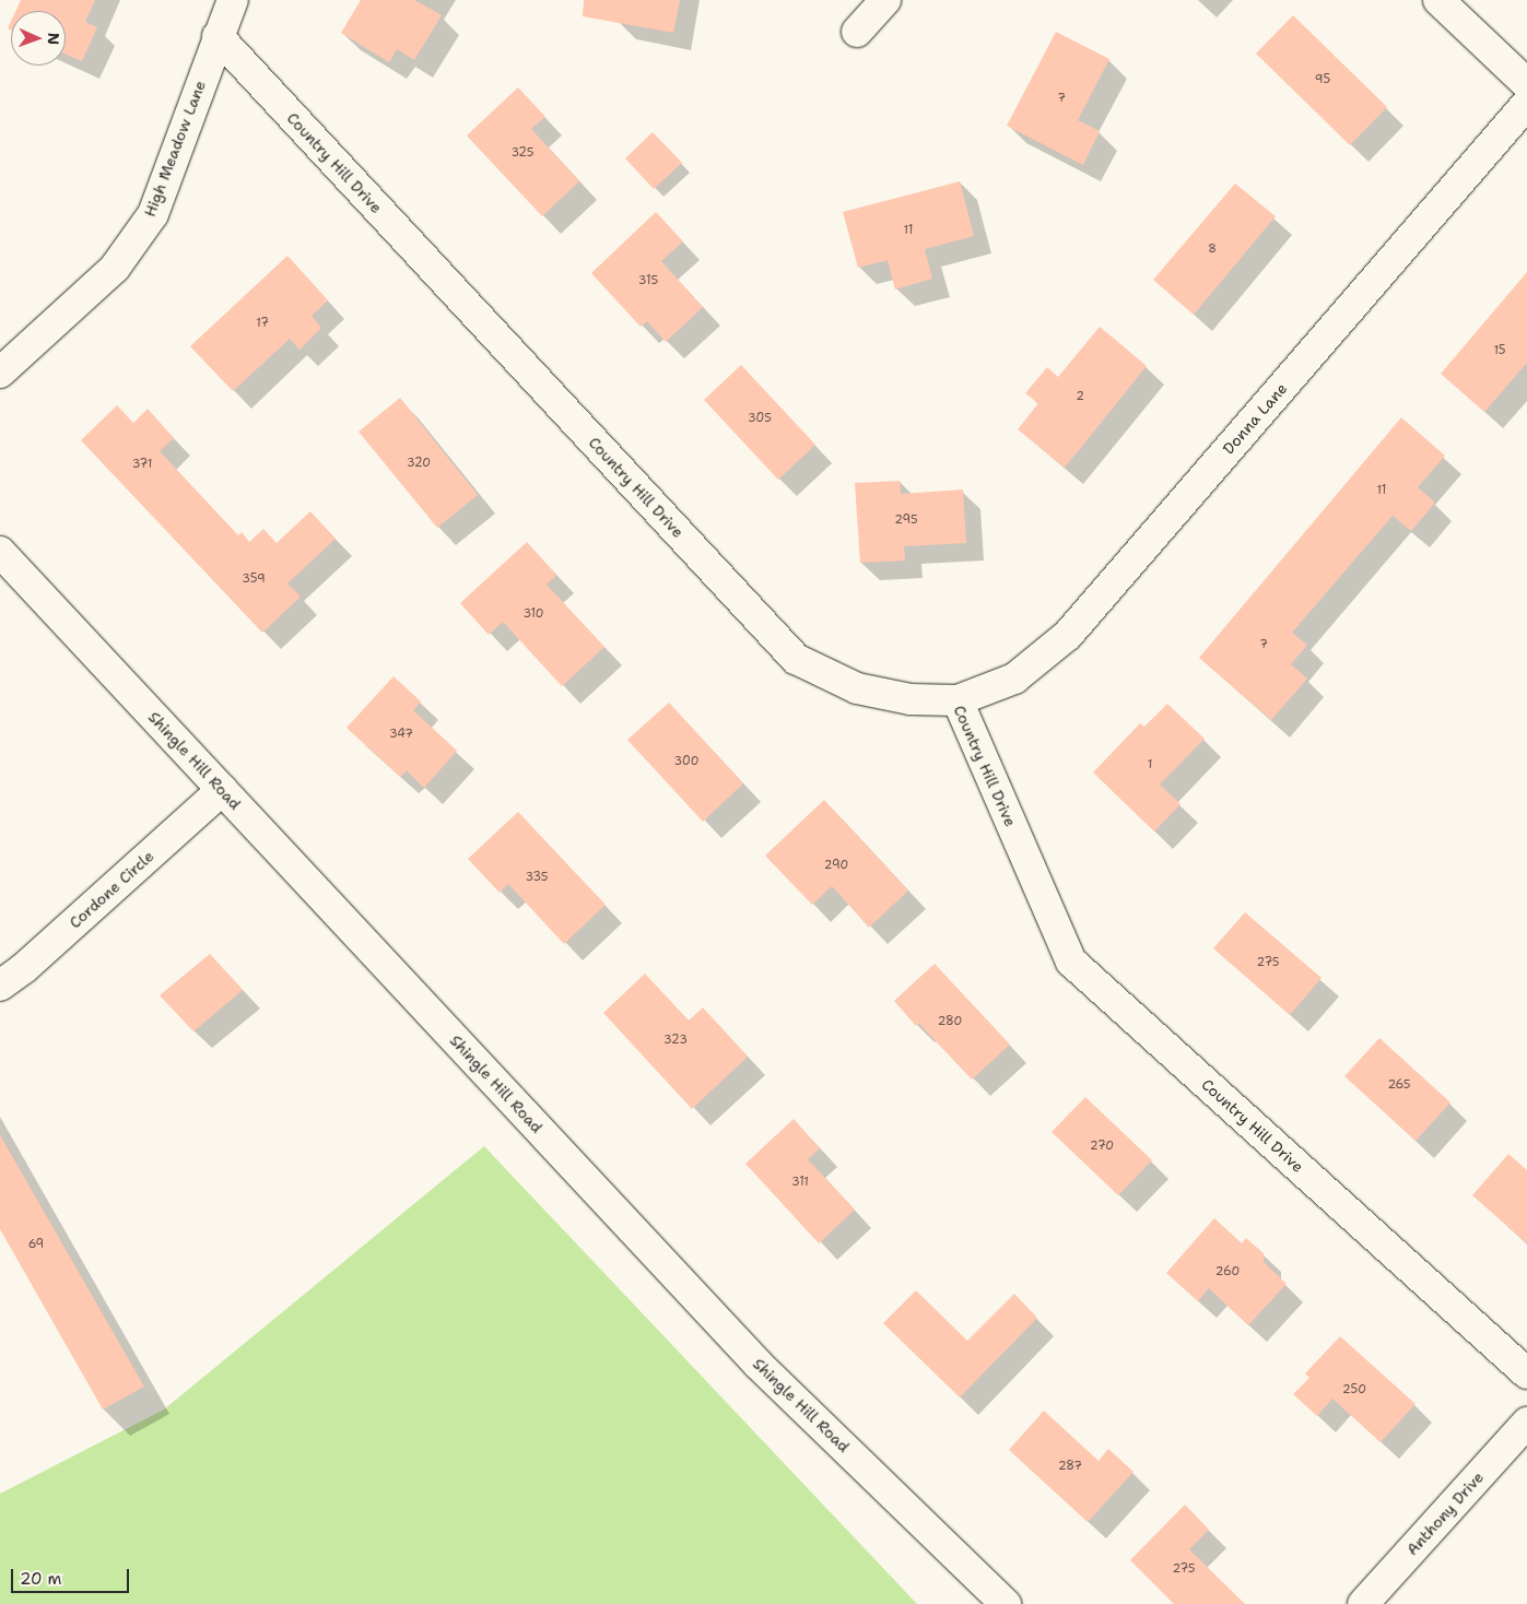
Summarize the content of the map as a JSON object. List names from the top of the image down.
{
  "streets": {
    "street": [
      "High Meadow Lane",
      "Country Hill Drive",
      "Donna Lane",
      "Shingle Hill Road",
      "Cordone Circle",
      "Anthony Drive"
    ]
  },
  "crossings": [
    ["High Meadow Lane", "Country Hill Drive"],
    ["Country Hill Drive", "Donna Lane"],
    ["Shingle Hill Road", "Cordone Circle"]
  ],
  "house_numbers": [
    "95",
    "7",
    "325",
    "11",
    "8",
    "315",
    "17",
    "15",
    "2",
    "305",
    "320",
    "371",
    "11",
    "295",
    "359",
    "310",
    "7",
    "347",
    "300",
    "1",
    "290",
    "335",
    "275",
    "280",
    "323",
    "265",
    "270",
    "311",
    "69",
    "260",
    "250",
    "287",
    "275"
  ],
  "scale_bar": "20 m",
  "north": "right"
}
